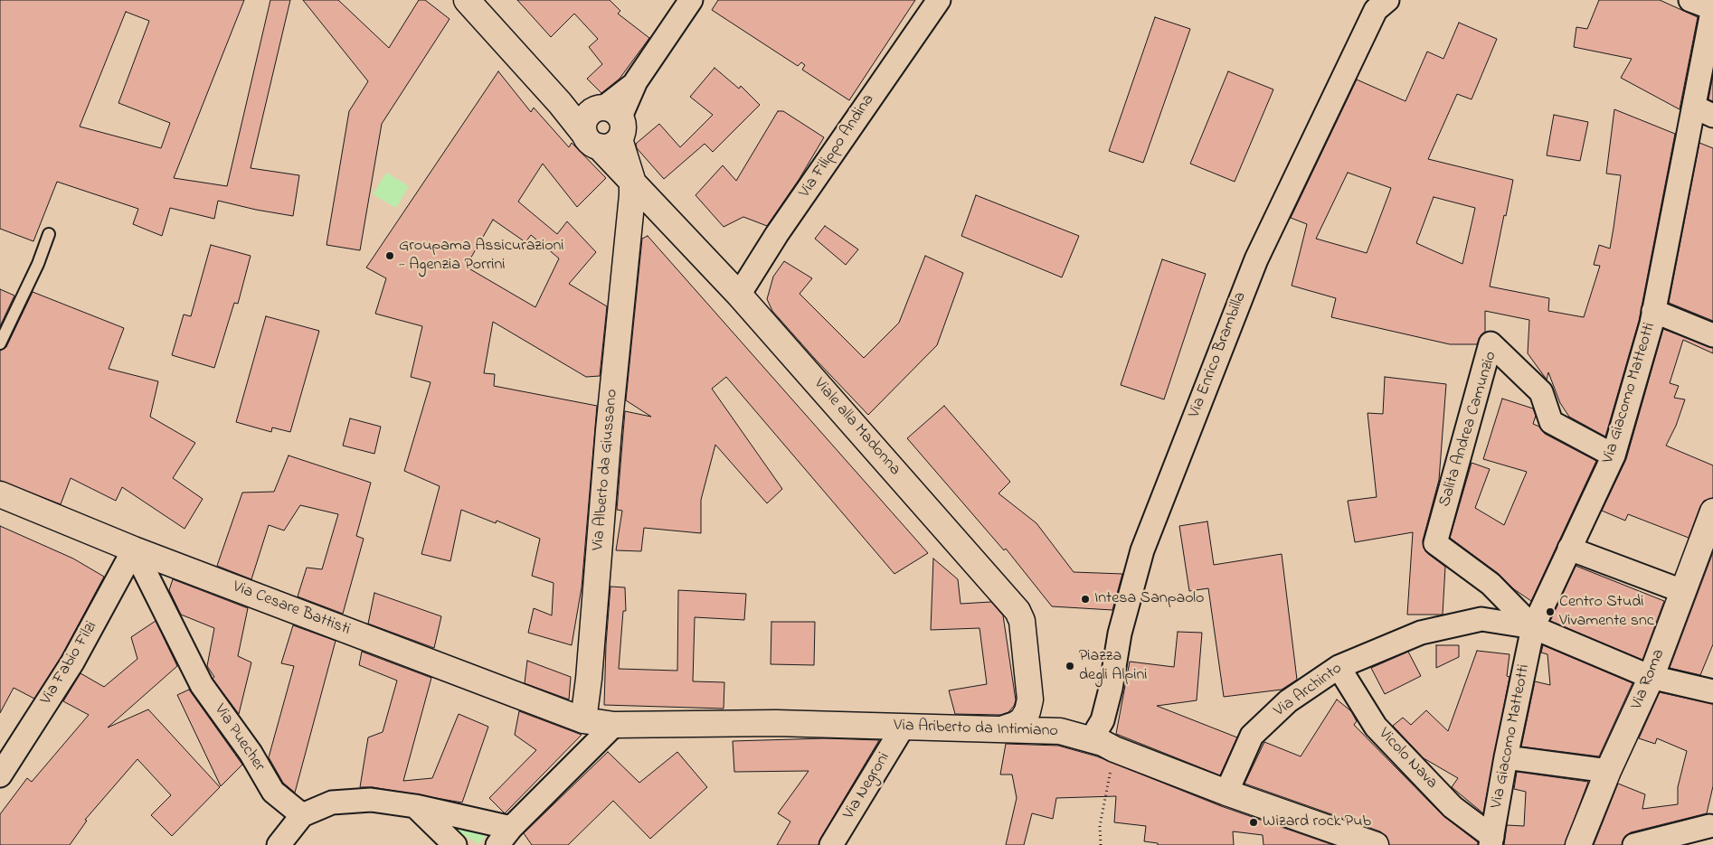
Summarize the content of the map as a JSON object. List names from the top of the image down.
{
  "streets": {
    "street": [
      "Via Filippo Andina",
      "Via Enrico Brambilla",
      "Via Giacomo Matteotti",
      "Viale alla Madonna",
      "Salita Andrea Camunzio",
      "Via Alberto da Giussano",
      "Via Cesare Battisti",
      "Via Fabio Filzi",
      "Via Roma",
      "Via Archinto",
      "Via Ariberto da Intimiano",
      "Via Puecher",
      "Vicolo Nava",
      "Via Negroni"
    ]
  },
  "crossings": [
    ["Via Filippo Andina", "Viale alla Madonna"],
    ["Via Giacomo Matteotti", "Salita Andrea Camunzio"],
    ["Via Giacomo Matteotti", "Via Archinto"],
    ["Via Giacomo Matteotti", "Vicolo Nava"],
    ["Viale alla Madonna", "Via Alberto da Giussano"],
    ["Viale alla Madonna", "Via Ariberto da Intimiano"],
    ["Salita Andrea Camunzio", "Via Archinto"],
    ["Via Alberto da Giussano", "Via Cesare Battisti"],
    ["Via Alberto da Giussano", "Via Ariberto da Intimiano"],
    ["Via Cesare Battisti", "Via Fabio Filzi"],
    ["Via Cesare Battisti", "Via Ariberto da Intimiano"],
    ["Via Cesare Battisti", "Via Puecher"],
    ["Via Fabio Filzi", "Via Puecher"],
    ["Via Archinto", "Via Ariberto da Intimiano"],
    ["Via Archinto", "Vicolo Nava"],
    ["Via Ariberto da Intimiano", "Via Negroni"]
  ],
  "places": [
    "Groupama Assicurazioni - Agenzia Porrini",
    "Intesa Sanpaolo",
    "Centro Studi Vivamente snc",
    "Piazza degli Alpini",
    "Wizard rock Pub"
  ]
}
